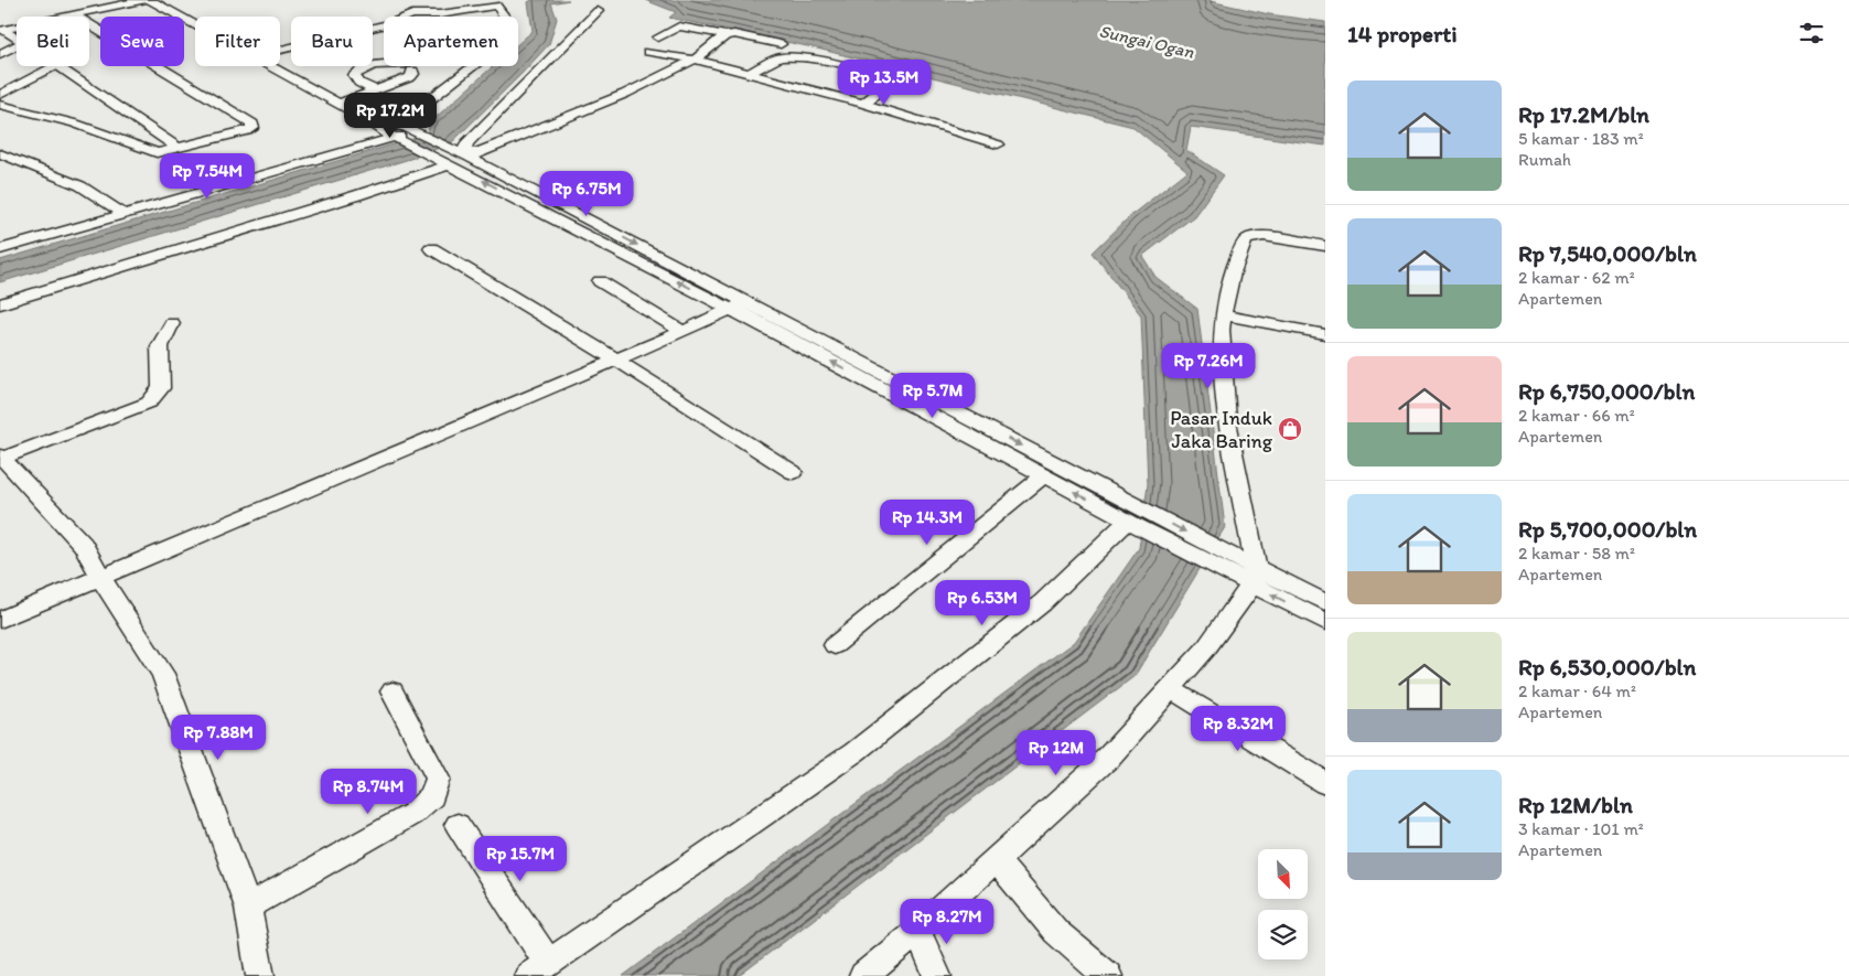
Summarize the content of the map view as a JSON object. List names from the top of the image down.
{
  "water": ["Sungai Ogan"],
  "places": {
    "shop": ["Pasar Induk Jaka Baring"]
  },
  "north": "bottom right",
  "page": {
    "heading": "14 properti",
    "chip": [
      "Beli",
      "Sewa",
      "Filter",
      "Baru",
      "Apartemen"
    ],
    "price": [
      "Rp 13.5M",
      "Rp 17.2M",
      "Rp 7.54M",
      "Rp 6.75M",
      "Rp 7.26M",
      "Rp 5.7M",
      "Rp 14.3M",
      "Rp 6.53M",
      "Rp 8.32M",
      "Rp 7.88M",
      "Rp 12M",
      "Rp 8.74M",
      "Rp 15.7M",
      "Rp 8.27M"
    ],
    "list": [
      {
        "name": "Rp 17.2M/bln",
        "note": "5 kamar · 183 m² · Rumah"
      },
      {
        "name": "Rp 7,540,000/bln",
        "note": "2 kamar · 62 m² · Apartemen"
      },
      {
        "name": "Rp 6,750,000/bln",
        "note": "2 kamar · 66 m² · Apartemen"
      },
      {
        "name": "Rp 5,700,000/bln",
        "note": "2 kamar · 58 m² · Apartemen"
      },
      {
        "name": "Rp 6,530,000/bln",
        "note": "2 kamar · 64 m² · Apartemen"
      },
      {
        "name": "Rp 12M/bln",
        "note": "3 kamar · 101 m² · Apartemen"
      }
    ]
  }
}
